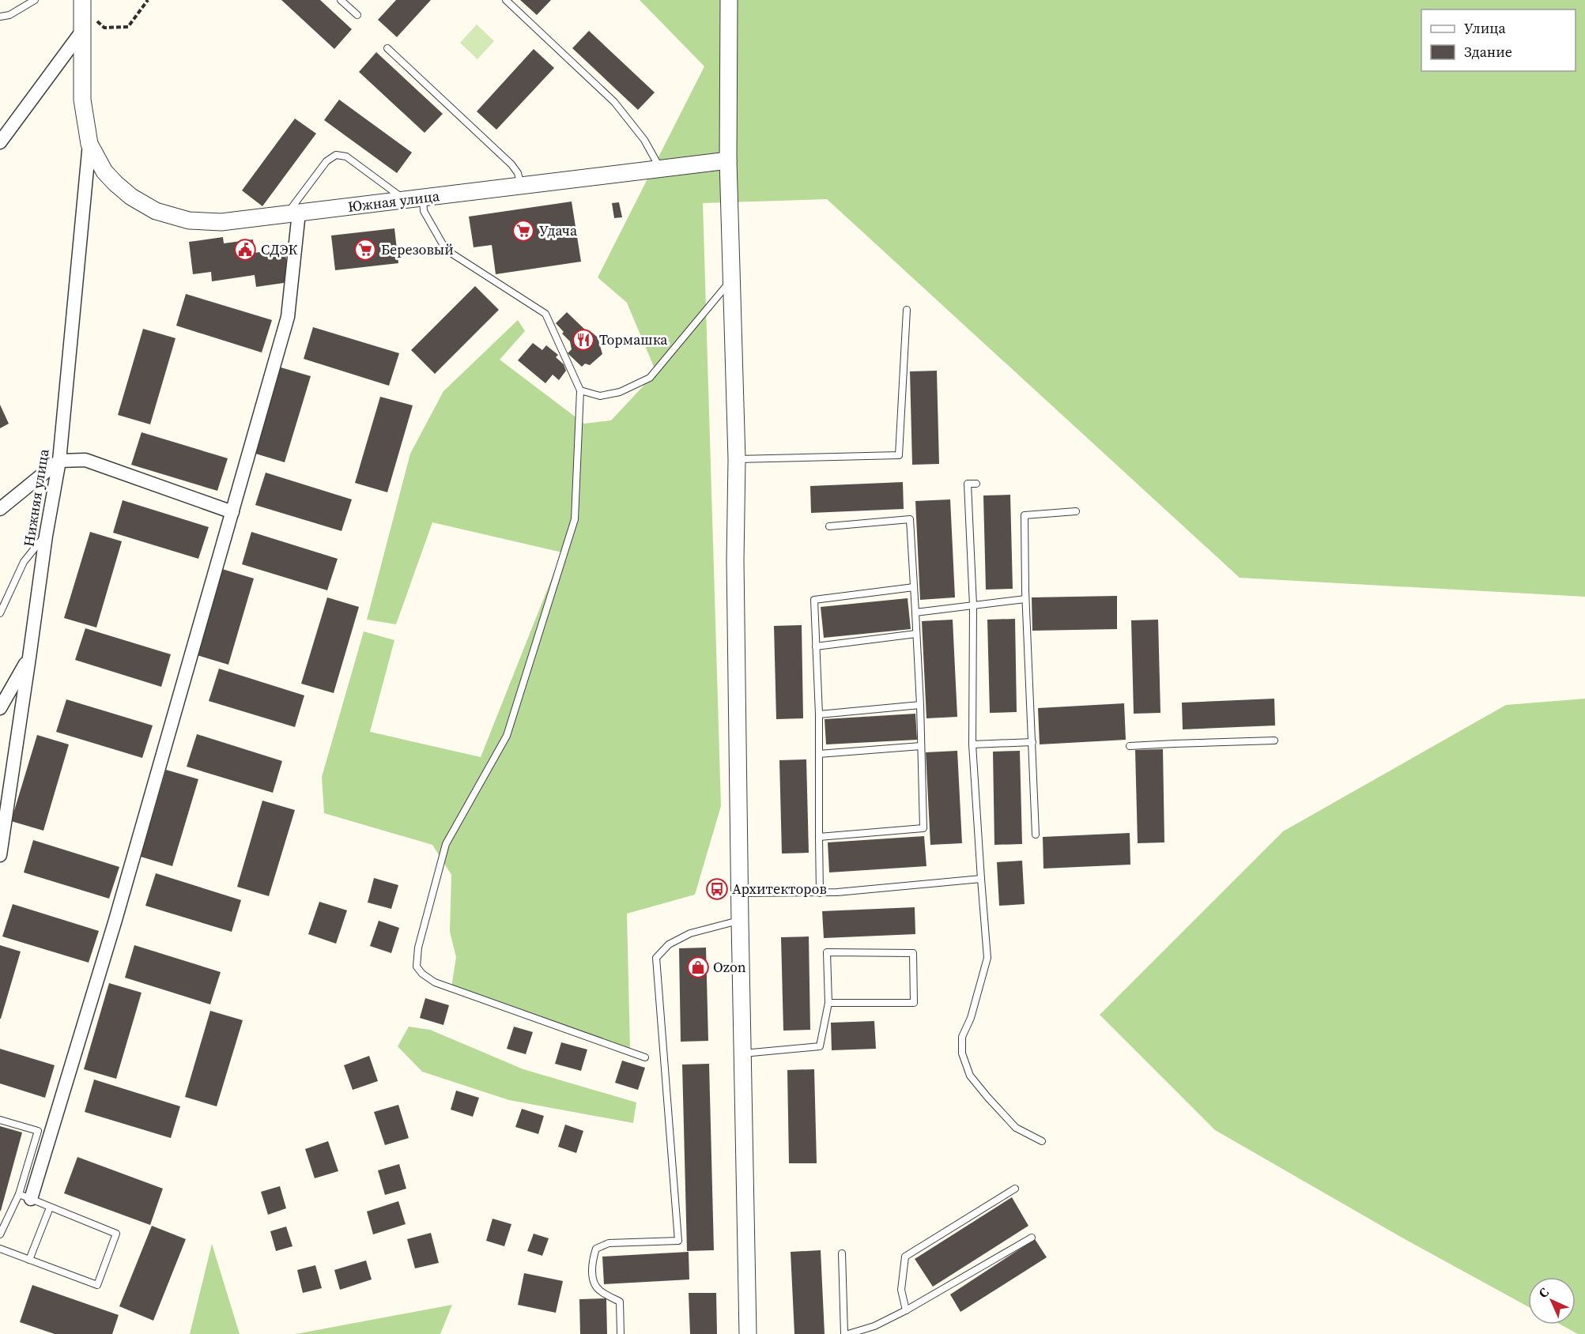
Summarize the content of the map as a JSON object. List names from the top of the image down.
{
  "streets": {
    "street": ["Южная улица", "Нижняя улица"]
  },
  "crossings": [
    ["Южная улица", "Нижняя улица"]
  ],
  "places": {
    "supermarket": ["Удача", "Березовый"],
    "public building": ["СДЭК"],
    "restaurant": ["Тормашка"],
    "bus stop": ["Архитекторов"],
    "shop": ["Ozon"]
  },
  "legend": ["Улица", "Здание"],
  "north": "top left"
}
